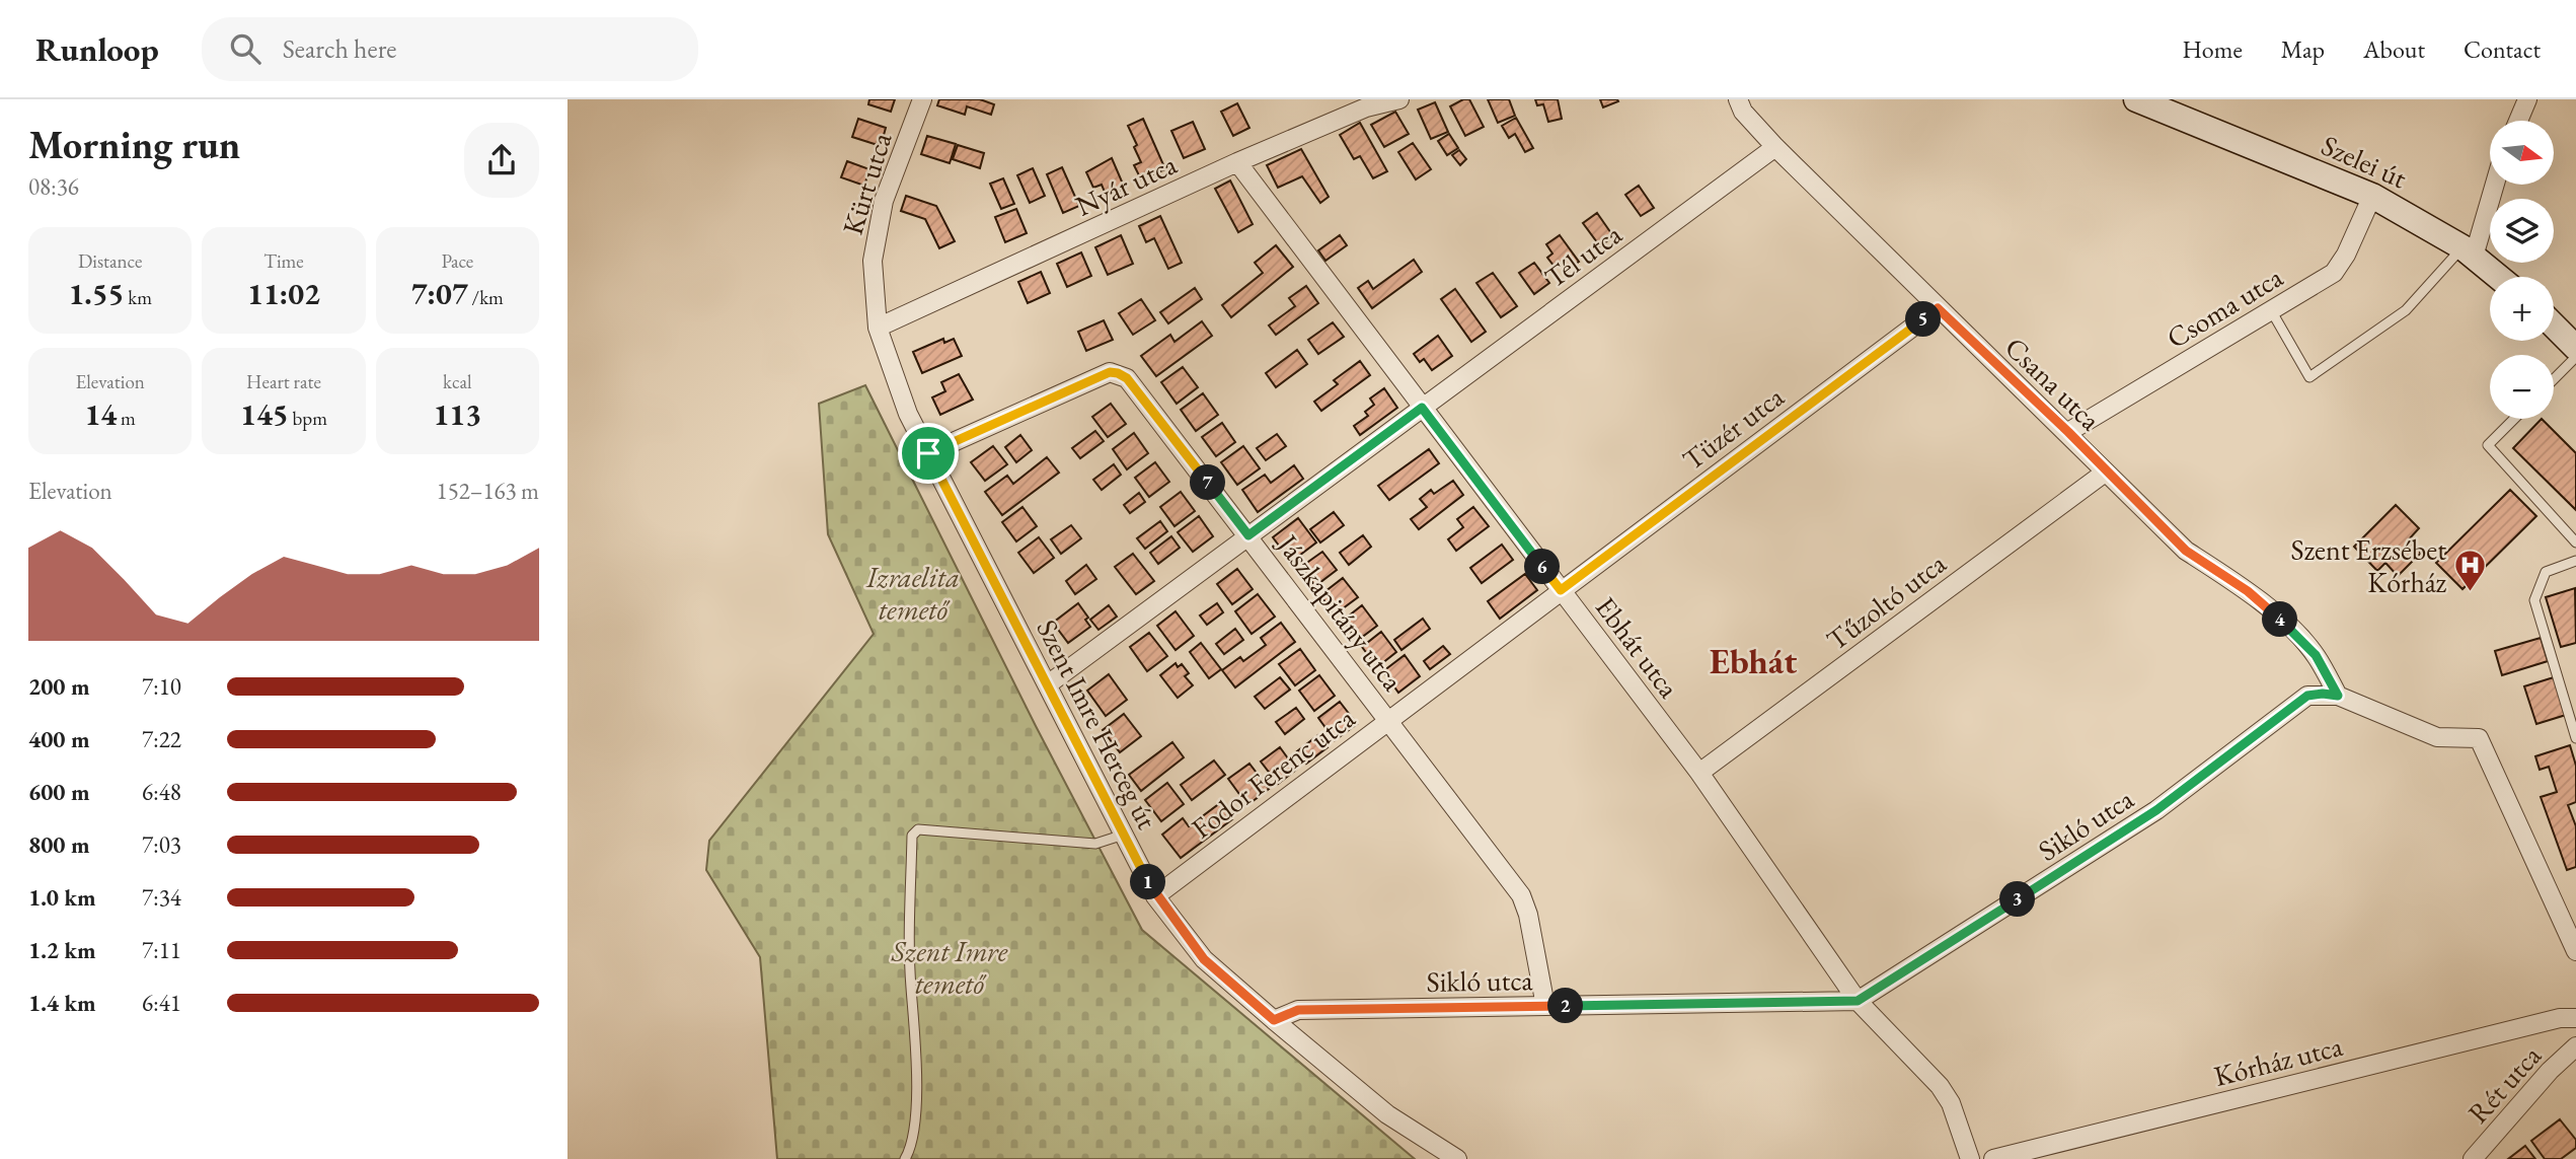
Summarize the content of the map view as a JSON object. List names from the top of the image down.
{
  "streets": {
    "main road": ["Szelei út"],
    "street": [
      "Kürt utca",
      "Nyár utca",
      "Tél utca",
      "Csoma utca",
      "Csana utca",
      "Tüzér utca",
      "Tűzoltó utca",
      "Jászkapitány utca",
      "Ebhát utca",
      "Szent Imre Herceg út",
      "Fodor Ferenc utca",
      "Sikló utca",
      "Kórház utca",
      "Rét utca"
    ]
  },
  "crossings": [
    ["Szelei út", "Csoma utca"],
    ["Kürt utca", "Nyár utca"],
    ["Kürt utca", "Szent Imre Herceg út"],
    ["Nyár utca", "Ebhát utca"],
    ["Nyár utca", "Szent Imre Herceg út"],
    ["Tél utca", "Csana utca"],
    ["Tél utca", "Jászkapitány utca"],
    ["Tél utca", "Ebhát utca"],
    ["Tél utca", "Szent Imre Herceg út"],
    ["Csoma utca", "Csana utca"],
    ["Csana utca", "Tüzér utca"],
    ["Csana utca", "Tűzoltó utca"],
    ["Csana utca", "Sikló utca"],
    ["Tüzér utca", "Ebhát utca"],
    ["Tüzér utca", "Fodor Ferenc utca"],
    ["Tűzoltó utca", "Ebhát utca"],
    ["Jászkapitány utca", "Szent Imre Herceg út"],
    ["Jászkapitány utca", "Fodor Ferenc utca"],
    ["Jászkapitány utca", "Sikló utca"],
    ["Ebhát utca", "Fodor Ferenc utca"],
    ["Ebhát utca", "Sikló utca"],
    ["Szent Imre Herceg út", "Fodor Ferenc utca"],
    ["Szent Imre Herceg út", "Sikló utca"]
  ],
  "districts": ["Ebhát"],
  "parks": ["Izraelita temető", "Szent Imre temető"],
  "places": {
    "hospital": ["Szent Erzsébet Kórház"]
  },
  "north": "right",
  "page": {
    "header": "Runloop",
    "search": "Search here",
    "nav": [
      "Home",
      "Map",
      "About",
      "Contact"
    ],
    "heading": ["Morning run", "08:36"],
    "map_buttons": ["+", "−"],
    "stats": [
      ["Distance", "1.55 km"],
      ["Time", "11:02"],
      ["Pace", "7:07 /km"],
      ["Elevation", "14 m"],
      ["Heart rate", "145 bpm"],
      ["kcal", "113"]
    ],
    "pins": [
      "5",
      "7",
      "6",
      "4",
      "1",
      "3",
      "2"
    ],
    "chart": ["Elevation", "152–163 m"],
    "list": [
      {
        "name": "200 m",
        "note": "7:10"
      },
      {
        "name": "400 m",
        "note": "7:22"
      },
      {
        "name": "600 m",
        "note": "6:48"
      },
      {
        "name": "800 m",
        "note": "7:03"
      },
      {
        "name": "1.0 km",
        "note": "7:34"
      },
      {
        "name": "1.2 km",
        "note": "7:11"
      },
      {
        "name": "1.4 km",
        "note": "6:41"
      }
    ]
  }
}
